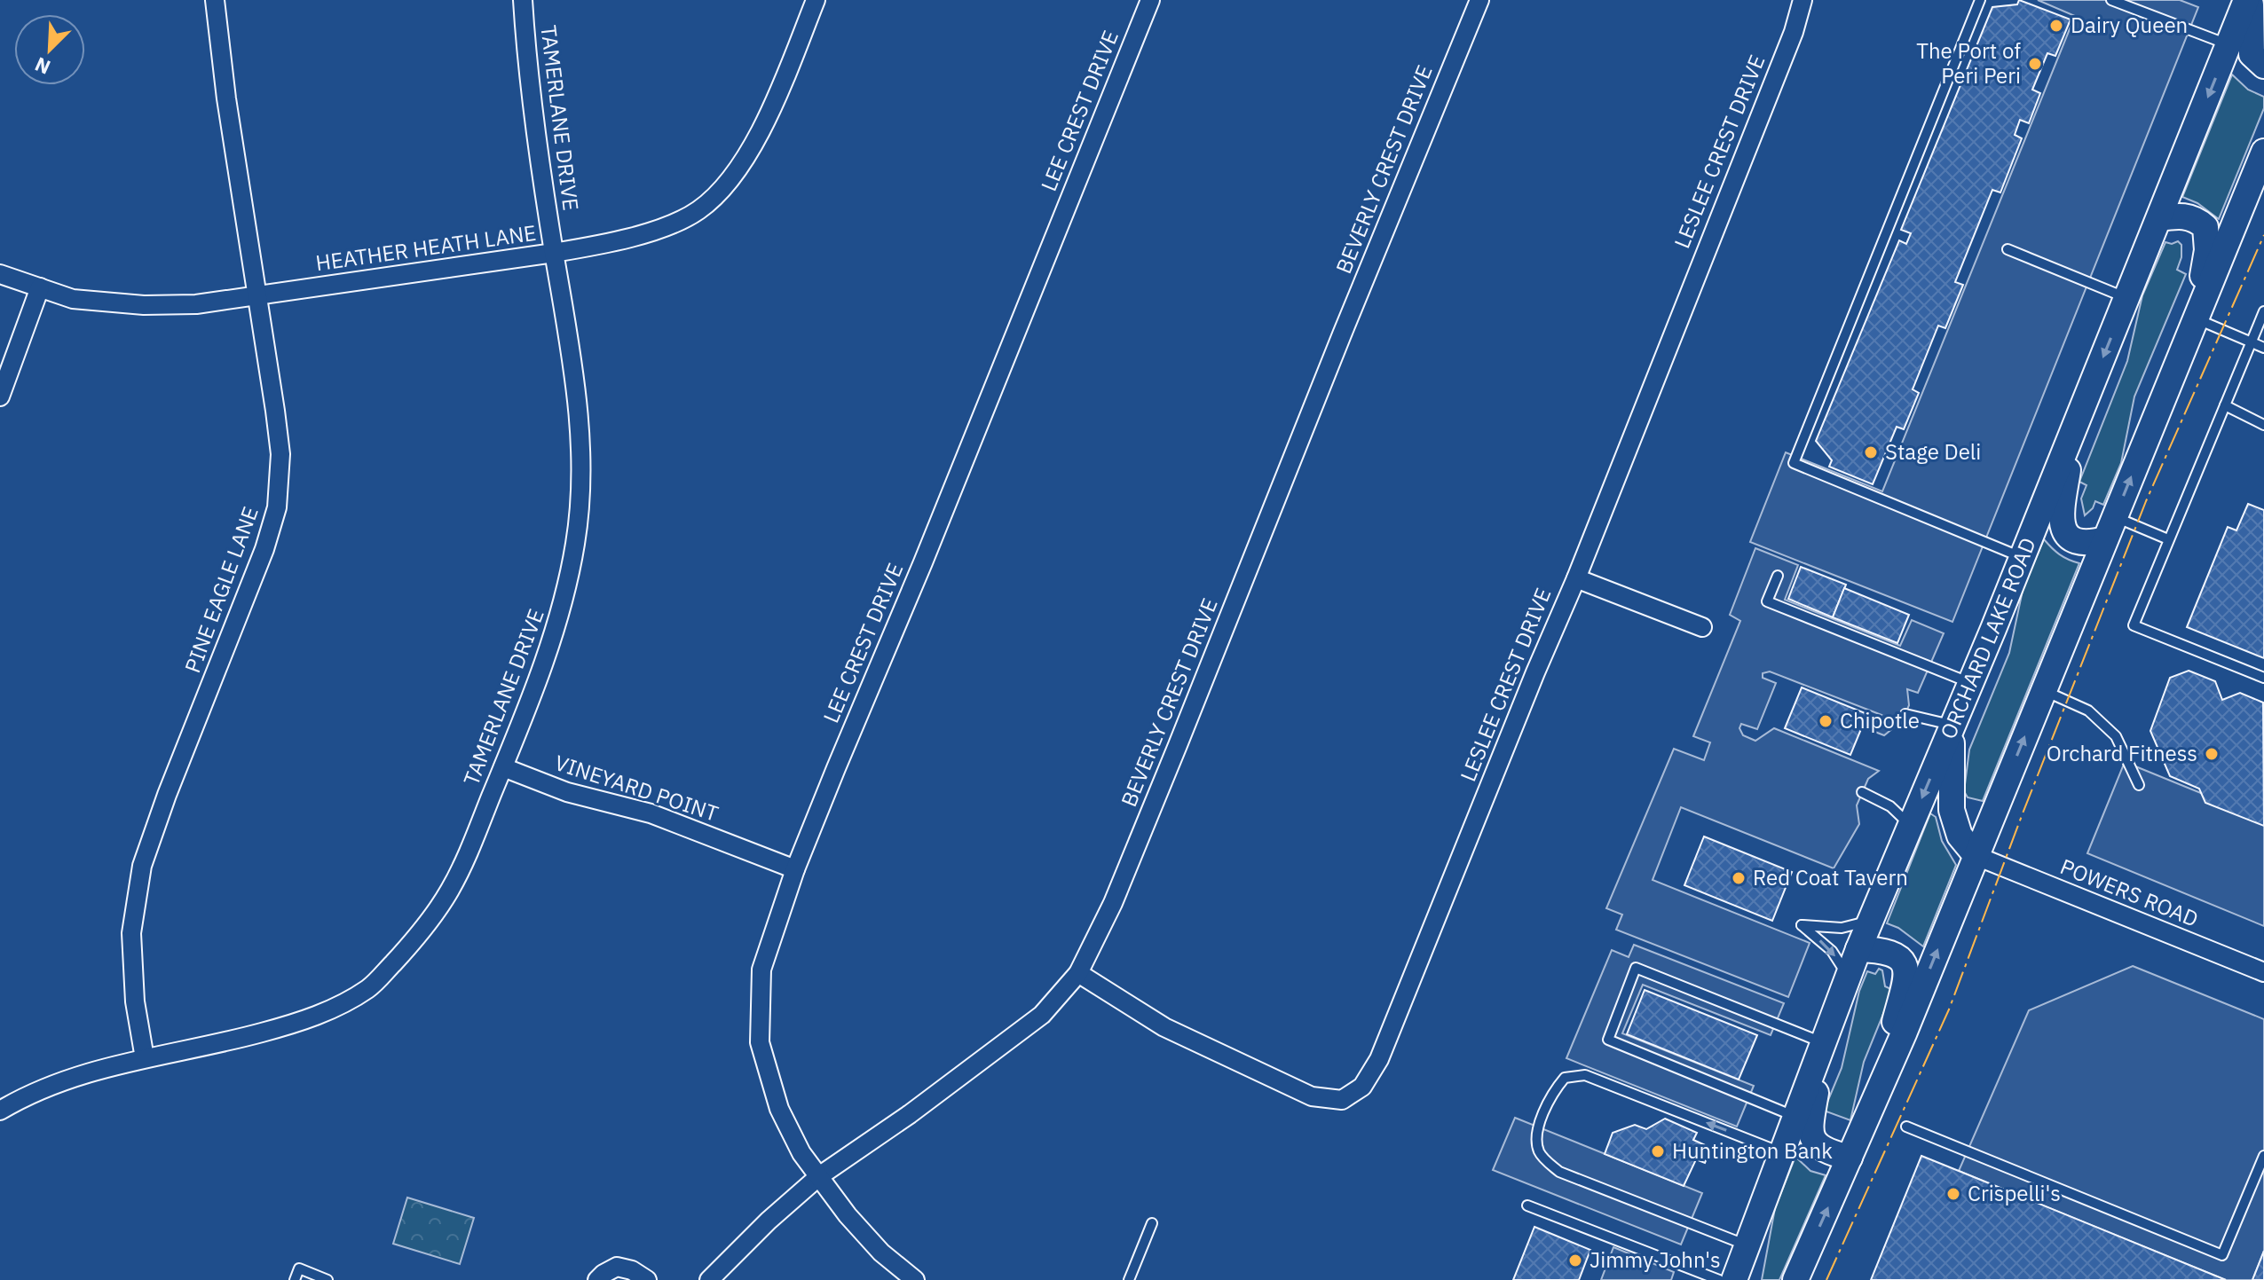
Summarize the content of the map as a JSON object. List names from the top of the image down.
{
  "streets": {
    "main road": ["ORCHARD LAKE ROAD"],
    "street": [
      "LEE CREST DRIVE",
      "TAMERLANE DRIVE",
      "LESLEE CREST DRIVE",
      "BEVERLY CREST DRIVE",
      "HEATHER HEATH LANE",
      "PINE EAGLE LANE",
      "VINEYARD POINT",
      "POWERS ROAD"
    ]
  },
  "crossings": [
    ["LEE CREST DRIVE", "BEVERLY CREST DRIVE"],
    ["LEE CREST DRIVE", "VINEYARD POINT"],
    ["TAMERLANE DRIVE", "HEATHER HEATH LANE"],
    ["TAMERLANE DRIVE", "PINE EAGLE LANE"],
    ["TAMERLANE DRIVE", "VINEYARD POINT"],
    ["LESLEE CREST DRIVE", "BEVERLY CREST DRIVE"],
    ["HEATHER HEATH LANE", "PINE EAGLE LANE"]
  ],
  "places": [
    "Dairy Queen",
    "The Port of Peri Peri",
    "Stage Deli",
    "Chipotle",
    "Orchard Fitness",
    "Red Coat Tavern",
    "Huntington Bank",
    "Crispelli's",
    "Jimmy John's"
  ],
  "north": "bottom left"
}
